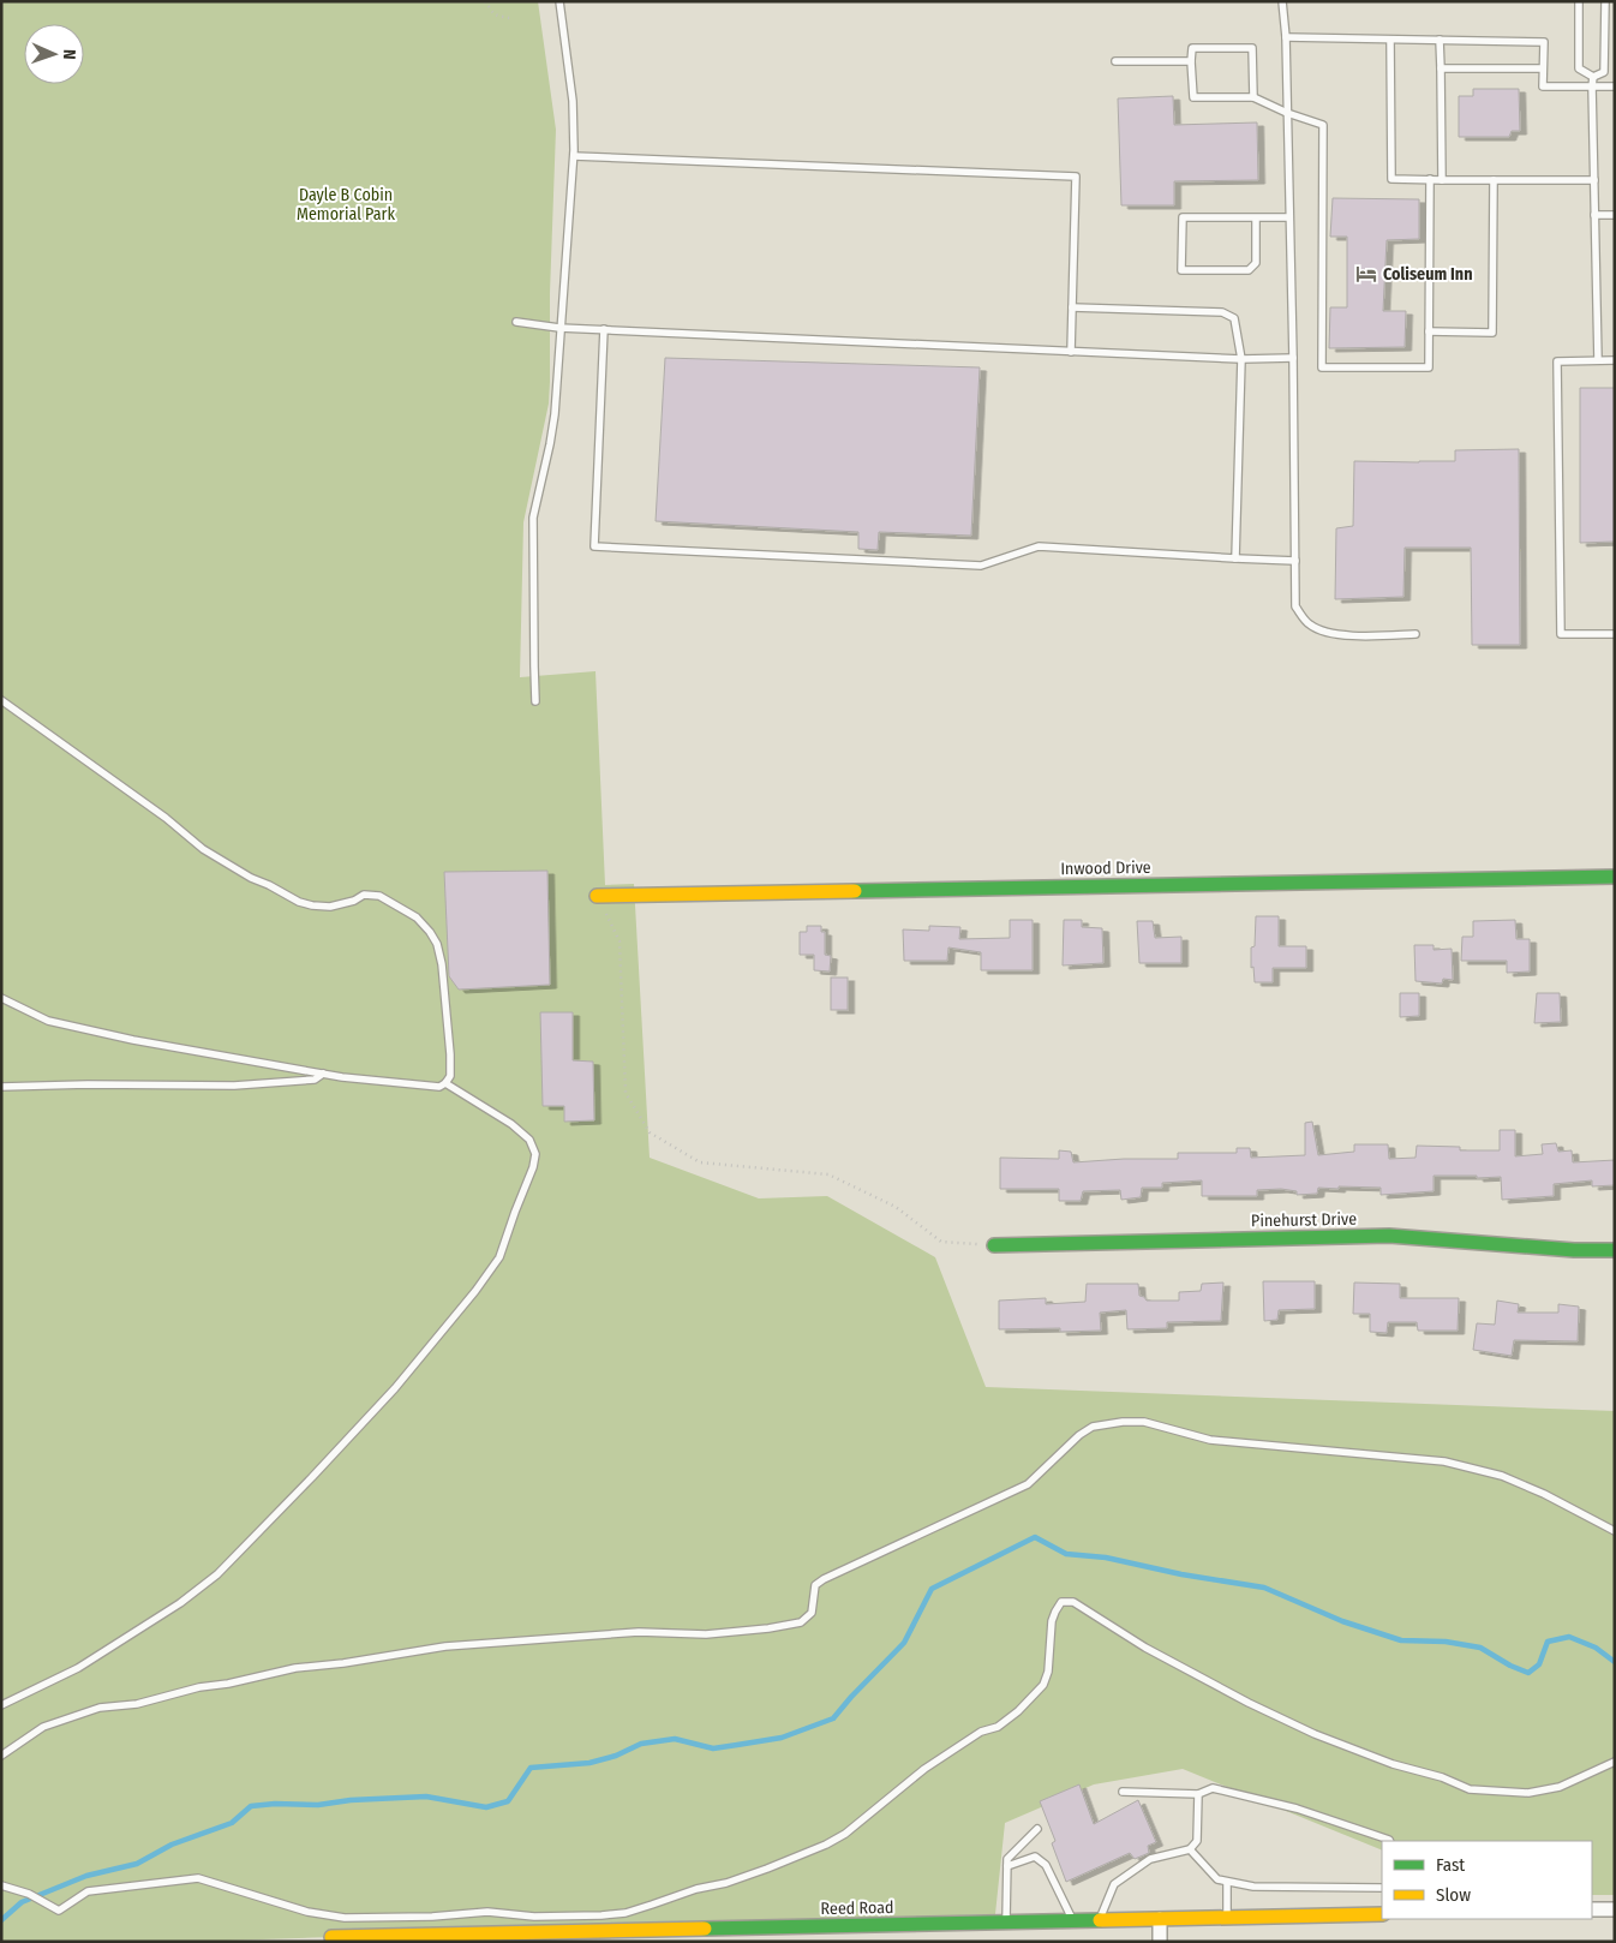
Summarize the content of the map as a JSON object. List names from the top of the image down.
{
  "streets": {
    "street": ["Inwood Drive", "Pinehurst Drive", "Reed Road"]
  },
  "parks": ["Dayle B Cobin Memorial Park"],
  "places": {
    "hotel": ["Coliseum Inn"]
  },
  "legend": ["Fast", "Slow"],
  "north": "right"
}
